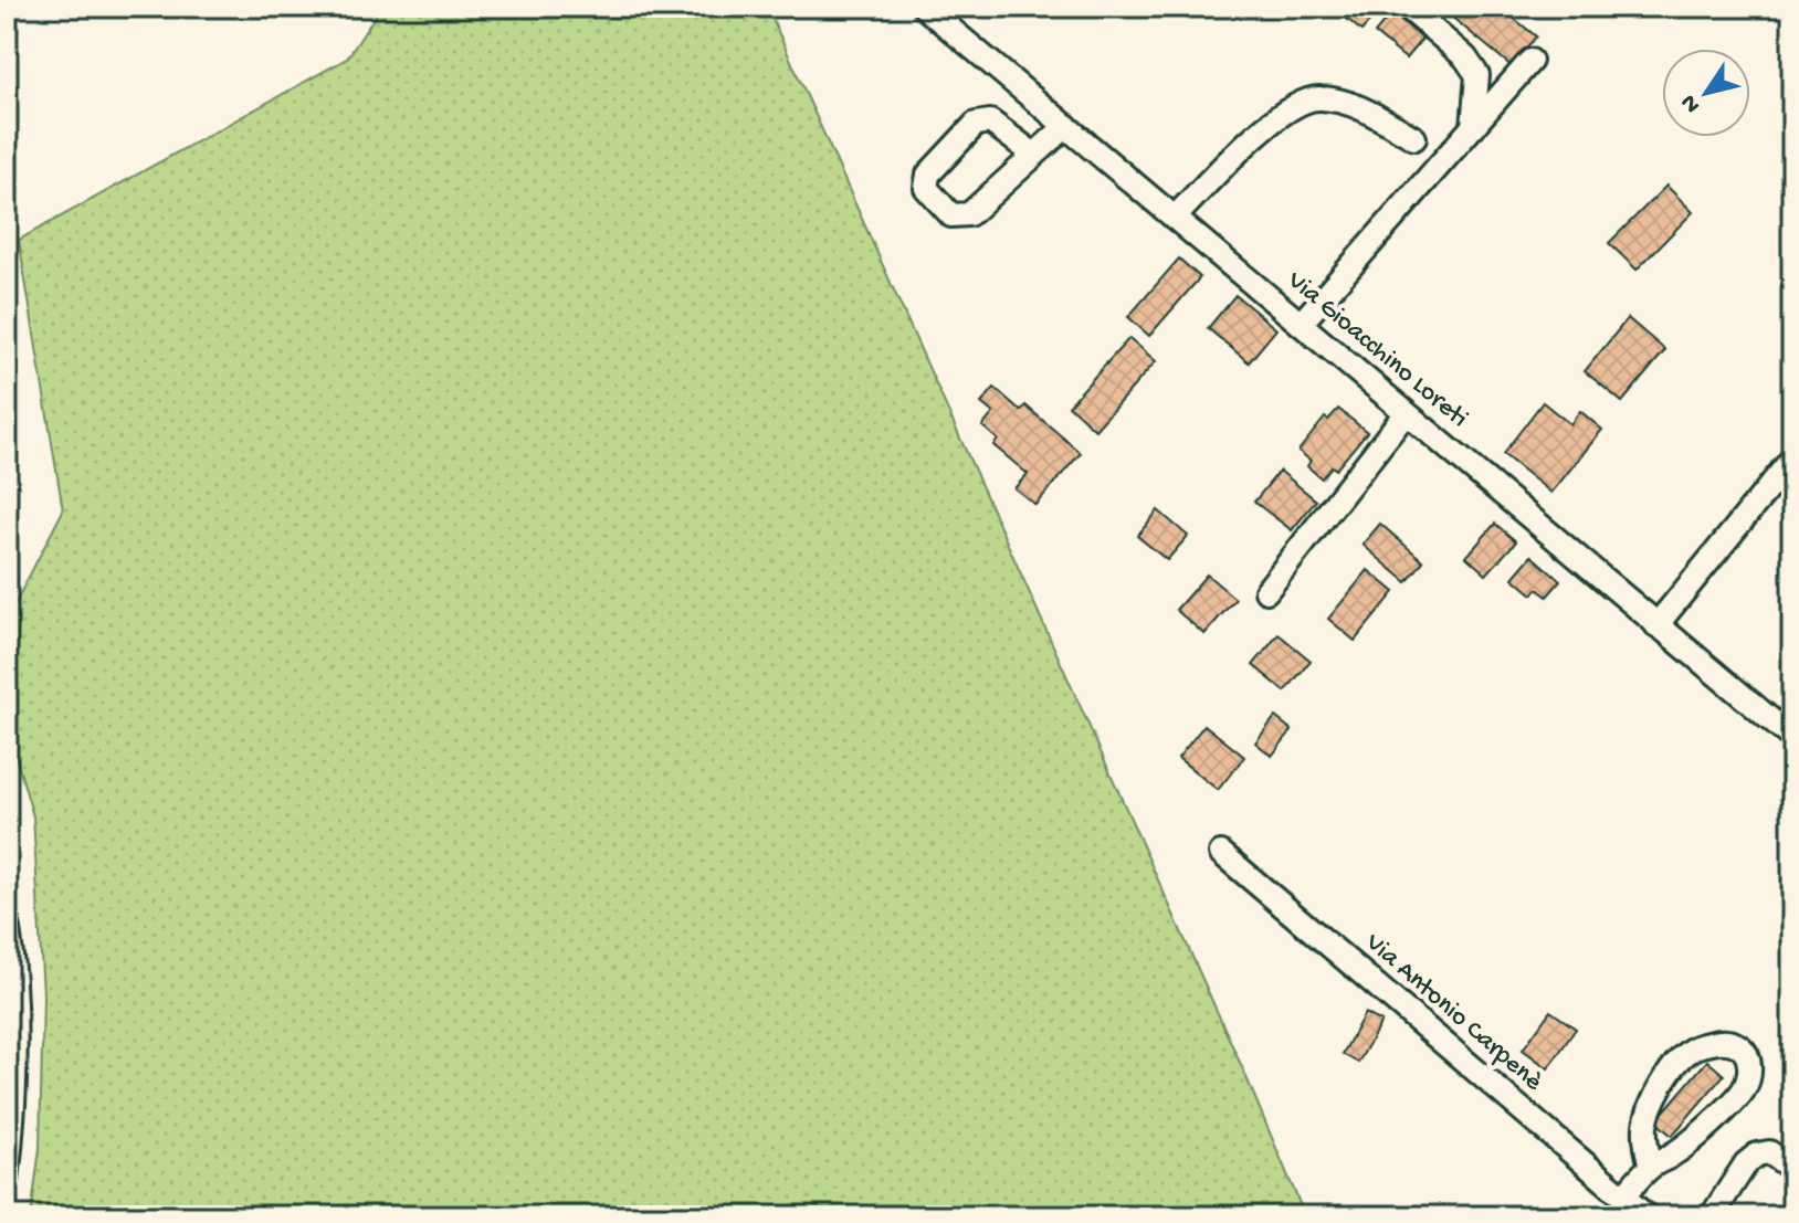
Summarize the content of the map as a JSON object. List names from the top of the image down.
{
  "streets": {
    "street": ["Via Gioacchino Loreti", "Via Antonio Carpenè"]
  },
  "north": "bottom left"
}
